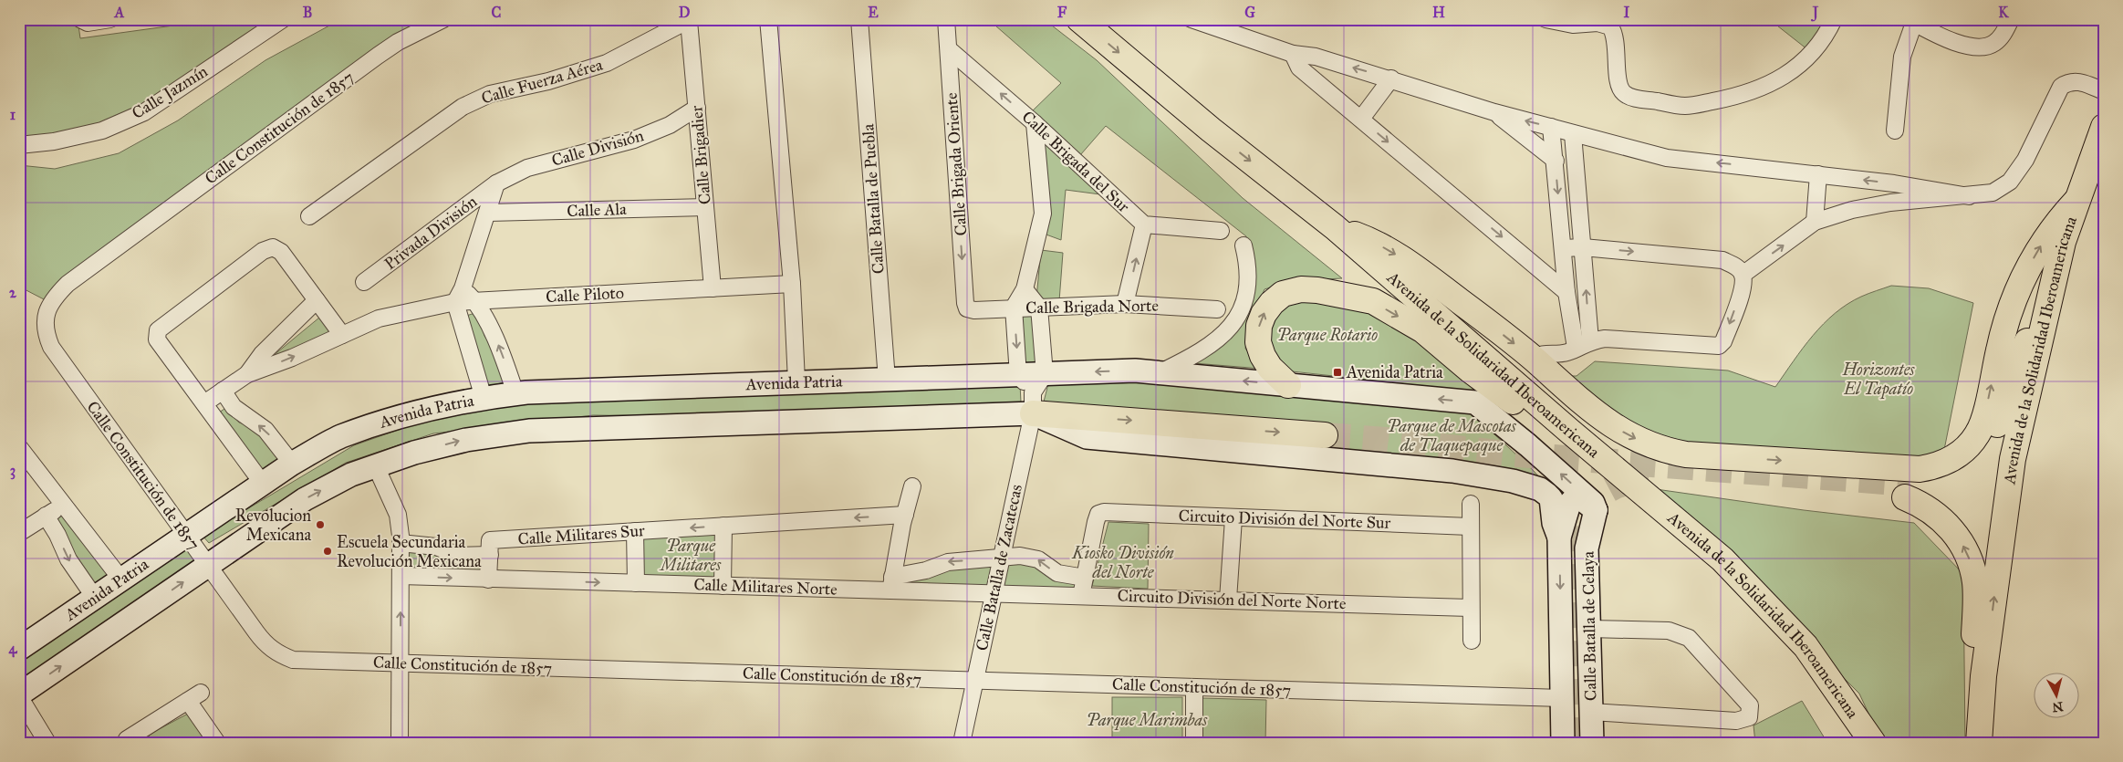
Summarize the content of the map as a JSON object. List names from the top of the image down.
{
  "streets": {
    "highway": ["Avenida de la Solidaridad Iberoamericana"],
    "street": [
      "Calle Fuerza Aérea",
      "Calle Jazmín",
      "Calle Constitución de 1857",
      "Calle División",
      "Calle Brigadier",
      "Calle Brigada del Sur",
      "Calle Brigada Oriente",
      "Calle Batalla de Puebla",
      "Calle Ala",
      "Privada División",
      "Calle Piloto",
      "Calle Brigada Norte",
      "Avenida Patria",
      "Circuito División del Norte Sur",
      "Calle Militares Sur",
      "Calle Batalla de Zacatecas",
      "Calle Militares Norte",
      "Circuito División del Norte Norte",
      "Calle Batalla de Celaya"
    ]
  },
  "crossings": [
    ["Calle Fuerza Aérea", "Calle Brigadier"],
    ["Calle Constitución de 1857", "Avenida Patria"],
    ["Calle Constitución de 1857", "Calle Batalla de Zacatecas"],
    ["Calle Constitución de 1857", "Calle Batalla de Celaya"],
    ["Calle División", "Calle Brigadier"],
    ["Calle División", "Privada División"],
    ["Calle Brigadier", "Calle Ala"],
    ["Calle Brigadier", "Calle Piloto"],
    ["Calle Brigada del Sur", "Calle Brigada Oriente"],
    ["Calle Brigada Oriente", "Calle Brigada Norte"],
    ["Calle Batalla de Puebla", "Avenida Patria"],
    ["Avenida Patria", "Calle Batalla de Zacatecas"],
    ["Avenida Patria", "Calle Batalla de Celaya"],
    ["Calle Militares Sur", "Calle Militares Norte"],
    ["Calle Batalla de Zacatecas", "Calle Militares Norte"],
    ["Calle Batalla de Zacatecas", "Circuito División del Norte Norte"],
    ["Calle Militares Norte", "Circuito División del Norte Norte"]
  ],
  "parks": [
    "Parque Rotario",
    "Horizontes El Tapatío",
    "Parque de Mascotas de Tlaquepaque",
    "Parque Militares",
    "Kiosko División del Norte",
    "Parque Marimbas"
  ],
  "places": {
    "transit": ["Avenida Patria"],
    "other": ["Revolucion Mexicana", "Escuela Secundaria Revolución Mexicana"]
  },
  "north": "bottom",
  "grid": {
    "columns": [
      "A",
      "B",
      "C",
      "D",
      "E",
      "F",
      "G",
      "H",
      "I",
      "J",
      "K"
    ],
    "rows": [
      "1",
      "2",
      "3",
      "4"
    ]
  }
}
